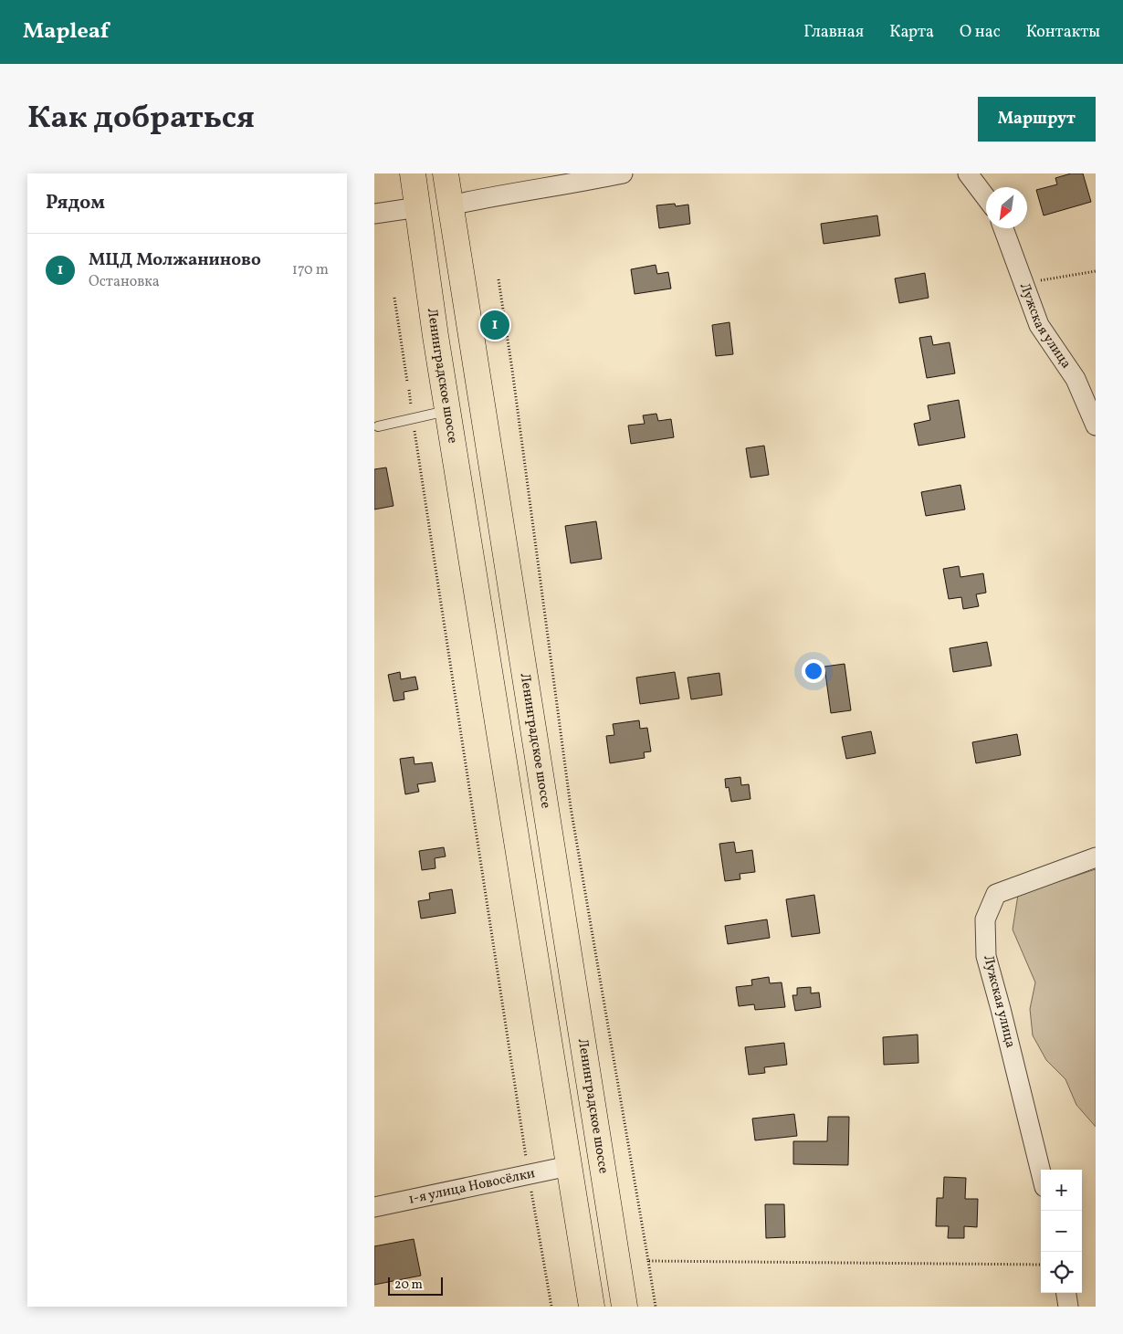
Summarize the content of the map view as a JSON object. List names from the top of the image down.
{
  "streets": {
    "highway": ["Ленинградское шоссе"],
    "street": ["Лужская улица", "1-я улица Новосёлки"]
  },
  "crossings": [
    ["Ленинградское шоссе", "1-я улица Новосёлки"]
  ],
  "scale_bar": "20 m",
  "north": "bottom left",
  "page": {
    "header": "Mapleaf",
    "nav": [
      "Главная",
      "Карта",
      "О нас",
      "Контакты"
    ],
    "title": "Как добраться",
    "buttons": "Маршрут",
    "heading": "Рядом",
    "list": [
      {
        "mark": "1",
        "name": "МЦД Молжаниново",
        "note": "Остановка",
        "value": "170 m"
      }
    ],
    "pins": "1",
    "map_buttons": ["+", "−"],
    "scale": "20 m"
  }
}
